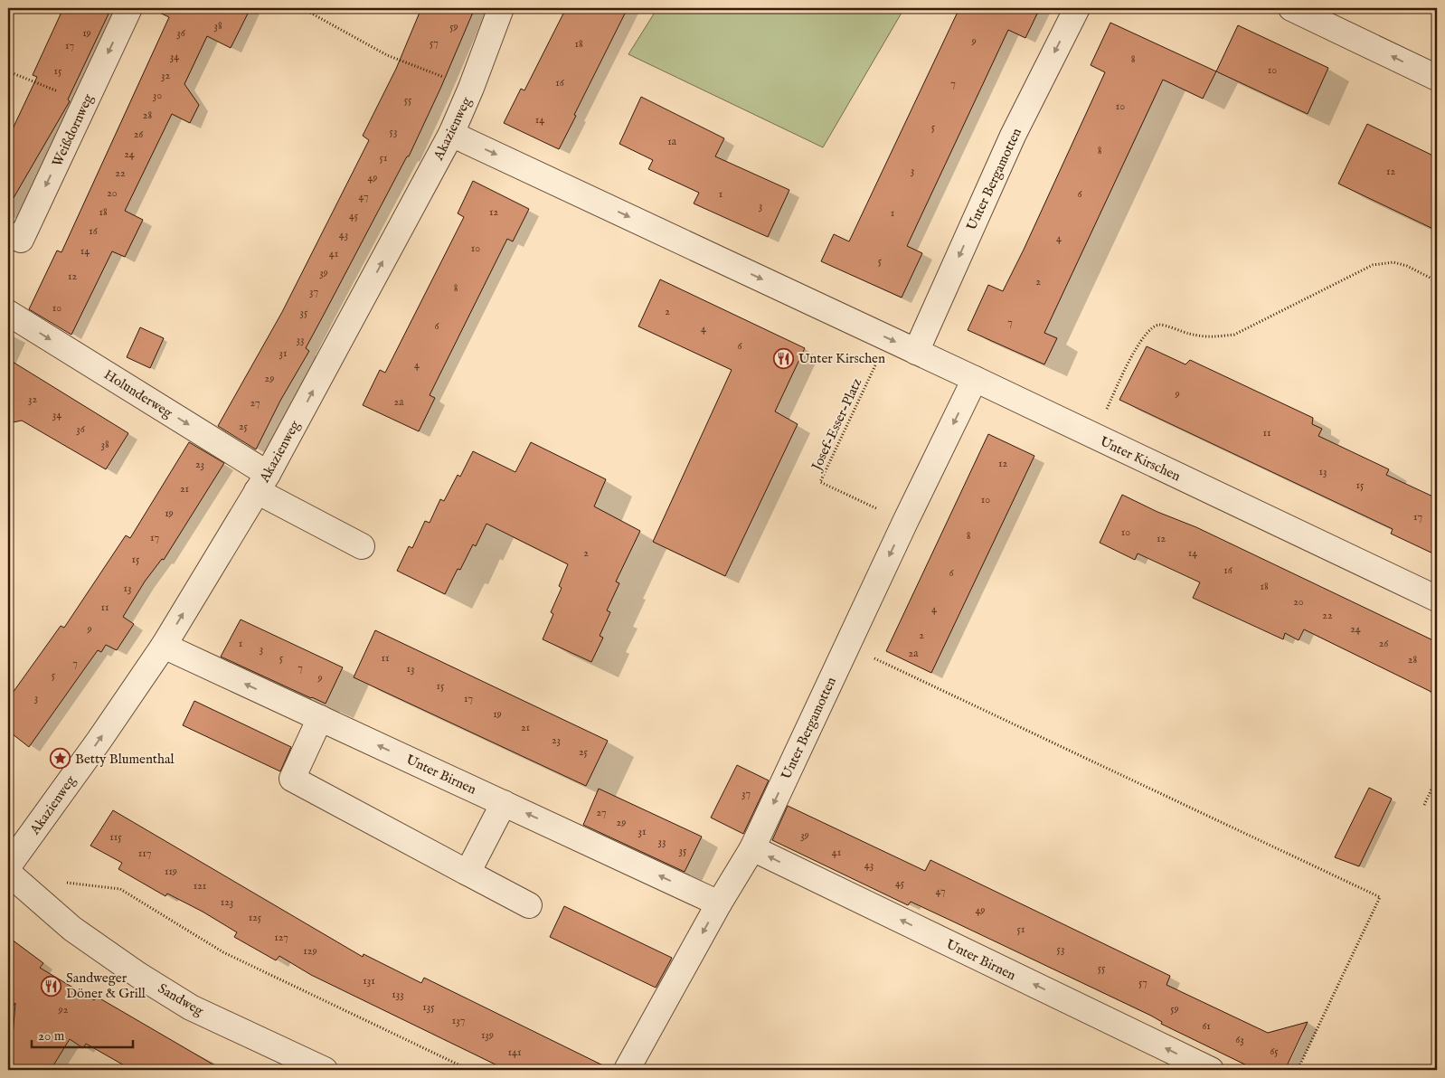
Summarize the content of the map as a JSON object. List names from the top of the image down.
{
  "streets": {
    "street": [
      "Akazienweg",
      "Weißdornweg",
      "Unter Bergamotten",
      "Holunderweg",
      "Unter Kirschen",
      "Unter Birnen",
      "Sandweg"
    ],
    "path": ["Josef-Esser-Platz"]
  },
  "crossings": [
    ["Akazienweg", "Holunderweg"],
    ["Akazienweg", "Unter Kirschen"],
    ["Akazienweg", "Unter Birnen"],
    ["Unter Bergamotten", "Josef-Esser-Platz"],
    ["Unter Bergamotten", "Unter Kirschen"],
    ["Unter Bergamotten", "Unter Birnen"],
    ["Josef-Esser-Platz", "Unter Kirschen"]
  ],
  "one_way": [
    "Akazienweg",
    "Weißdornweg",
    "Unter Bergamotten",
    "Holunderweg",
    "Unter Kirschen",
    "Unter Birnen"
  ],
  "places": {
    "restaurant": ["Unter Kirschen", "Sandweger Döner & Grill"],
    "place": ["Betty Blumenthal"]
  },
  "house_numbers": [
    "38",
    "59",
    "19",
    "36",
    "9",
    "57",
    "18",
    "17",
    "34",
    "8",
    "10",
    "15",
    "32",
    "16",
    "7",
    "30",
    "55",
    "10",
    "28",
    "14",
    "5",
    "53",
    "26",
    "1a",
    "8",
    "24",
    "51",
    "3",
    "12",
    "22",
    "49",
    "20",
    "1",
    "6",
    "47",
    "3",
    "18",
    "12",
    "1",
    "45",
    "16",
    "43",
    "4",
    "10",
    "14",
    "41",
    "5",
    "39",
    "12",
    "2",
    "8",
    "37",
    "10",
    "2",
    "35",
    "7",
    "6",
    "4",
    "33",
    "6",
    "31",
    "4",
    "29",
    "9",
    "32",
    "2a",
    "27",
    "34",
    "25",
    "36",
    "11",
    "38",
    "12",
    "23",
    "13",
    "15",
    "21",
    "10",
    "19",
    "17",
    "10",
    "8",
    "17",
    "12",
    "2",
    "14",
    "15",
    "16",
    "6",
    "18",
    "13",
    "20",
    "11",
    "4",
    "22",
    "9",
    "24",
    "2",
    "1",
    "26",
    "3",
    "2a",
    "5",
    "11",
    "28",
    "7",
    "7",
    "13",
    "5",
    "9",
    "15",
    "3",
    "17",
    "19",
    "21",
    "23",
    "25",
    "37",
    "27",
    "29",
    "31",
    "39",
    "115",
    "33",
    "35",
    "41",
    "117",
    "43",
    "119",
    "45",
    "121",
    "47",
    "123",
    "49",
    "125",
    "51",
    "127",
    "53",
    "129",
    "55",
    "131",
    "57",
    "133",
    "135",
    "59",
    "92",
    "137",
    "61",
    "139",
    "63",
    "65",
    "141"
  ],
  "scale_bar": "20 m"
}
